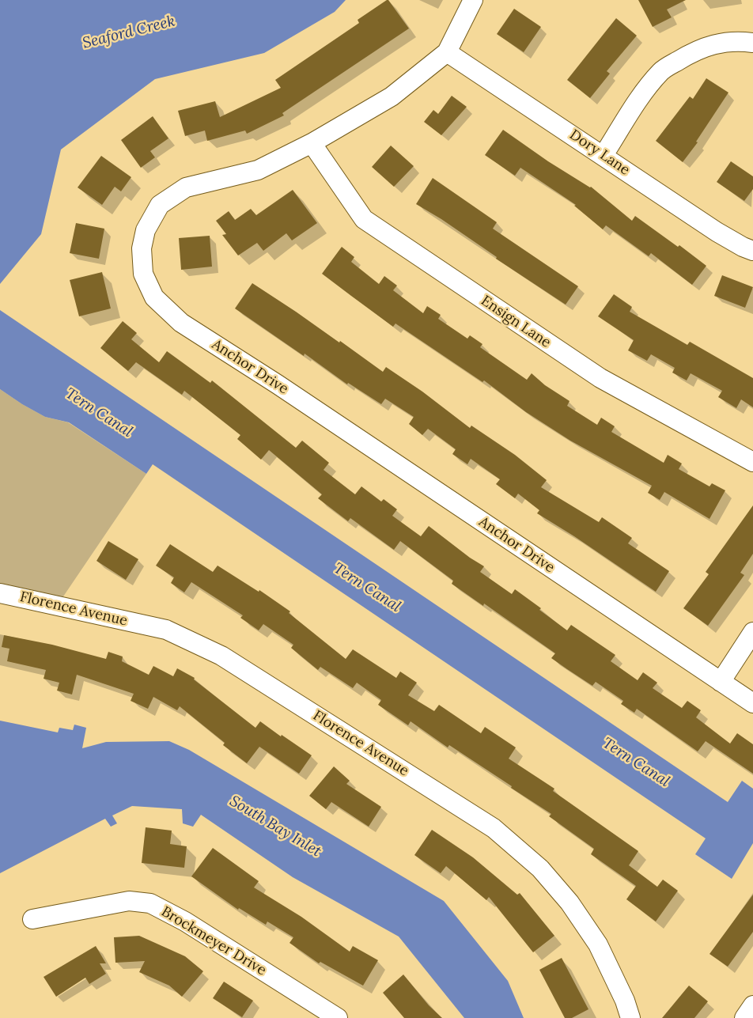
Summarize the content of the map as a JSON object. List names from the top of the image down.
{
  "streets": {
    "street": [
      "Dory Lane",
      "Ensign Lane",
      "Anchor Drive",
      "Florence Avenue",
      "Brockmeyer Drive"
    ]
  },
  "crossings": [
    ["Dory Lane", "Anchor Drive"],
    ["Ensign Lane", "Anchor Drive"]
  ],
  "water": ["Seaford Creek", "Tern Canal", "South Bay Inlet"]
}
